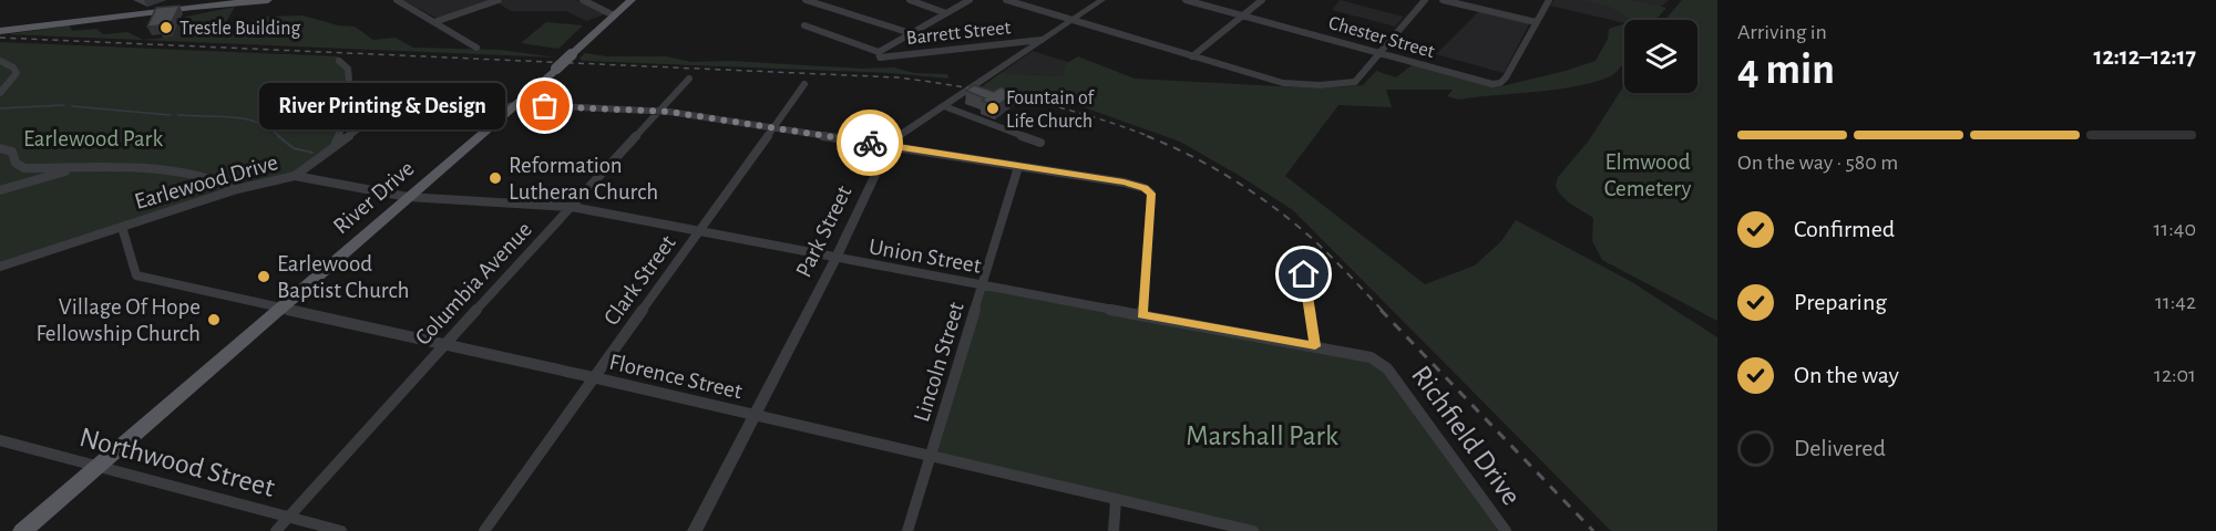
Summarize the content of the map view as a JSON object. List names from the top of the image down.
{
  "streets": {
    "main road": ["River Drive"],
    "street": [
      "Barrett Street",
      "Chester Street",
      "Earlewood Drive",
      "Park Street",
      "Union Street",
      "Clark Street",
      "Columbia Avenue",
      "Lincoln Street",
      "Florence Street",
      "Richfield Drive",
      "Northwood Street"
    ]
  },
  "crossings": [
    ["Barrett Street", "Park Street"],
    ["Earlewood Drive", "Union Street"],
    ["Earlewood Drive", "Florence Street"],
    ["River Drive", "Union Street"],
    ["River Drive", "Florence Street"],
    ["River Drive", "Northwood Street"],
    ["Park Street", "Union Street"],
    ["Park Street", "Florence Street"],
    ["Union Street", "Clark Street"],
    ["Union Street", "Columbia Avenue"],
    ["Union Street", "Lincoln Street"],
    ["Union Street", "Richfield Drive"],
    ["Clark Street", "Florence Street"],
    ["Columbia Avenue", "Florence Street"],
    ["Columbia Avenue", "Northwood Street"],
    ["Lincoln Street", "Florence Street"]
  ],
  "parks": ["Earlewood Park", "Elmwood Cemetery", "Marshall Park"],
  "places": [
    "Trestle Building",
    "River Printing & Design",
    "Fountain of Life Church",
    "Reformation Lutheran Church",
    "Earlewood Baptist Church",
    "Village Of Hope Fellowship Church"
  ],
  "page": {
    "heading": ["4 min", "Arriving in", "12:12–12:17"],
    "bubble": "River Printing & Design",
    "bar": "On the way · 580 m",
    "list": [
      ["Confirmed", "11:40"],
      ["Preparing", "11:42"],
      ["On the way", "12:01"],
      "Delivered"
    ]
  }
}
